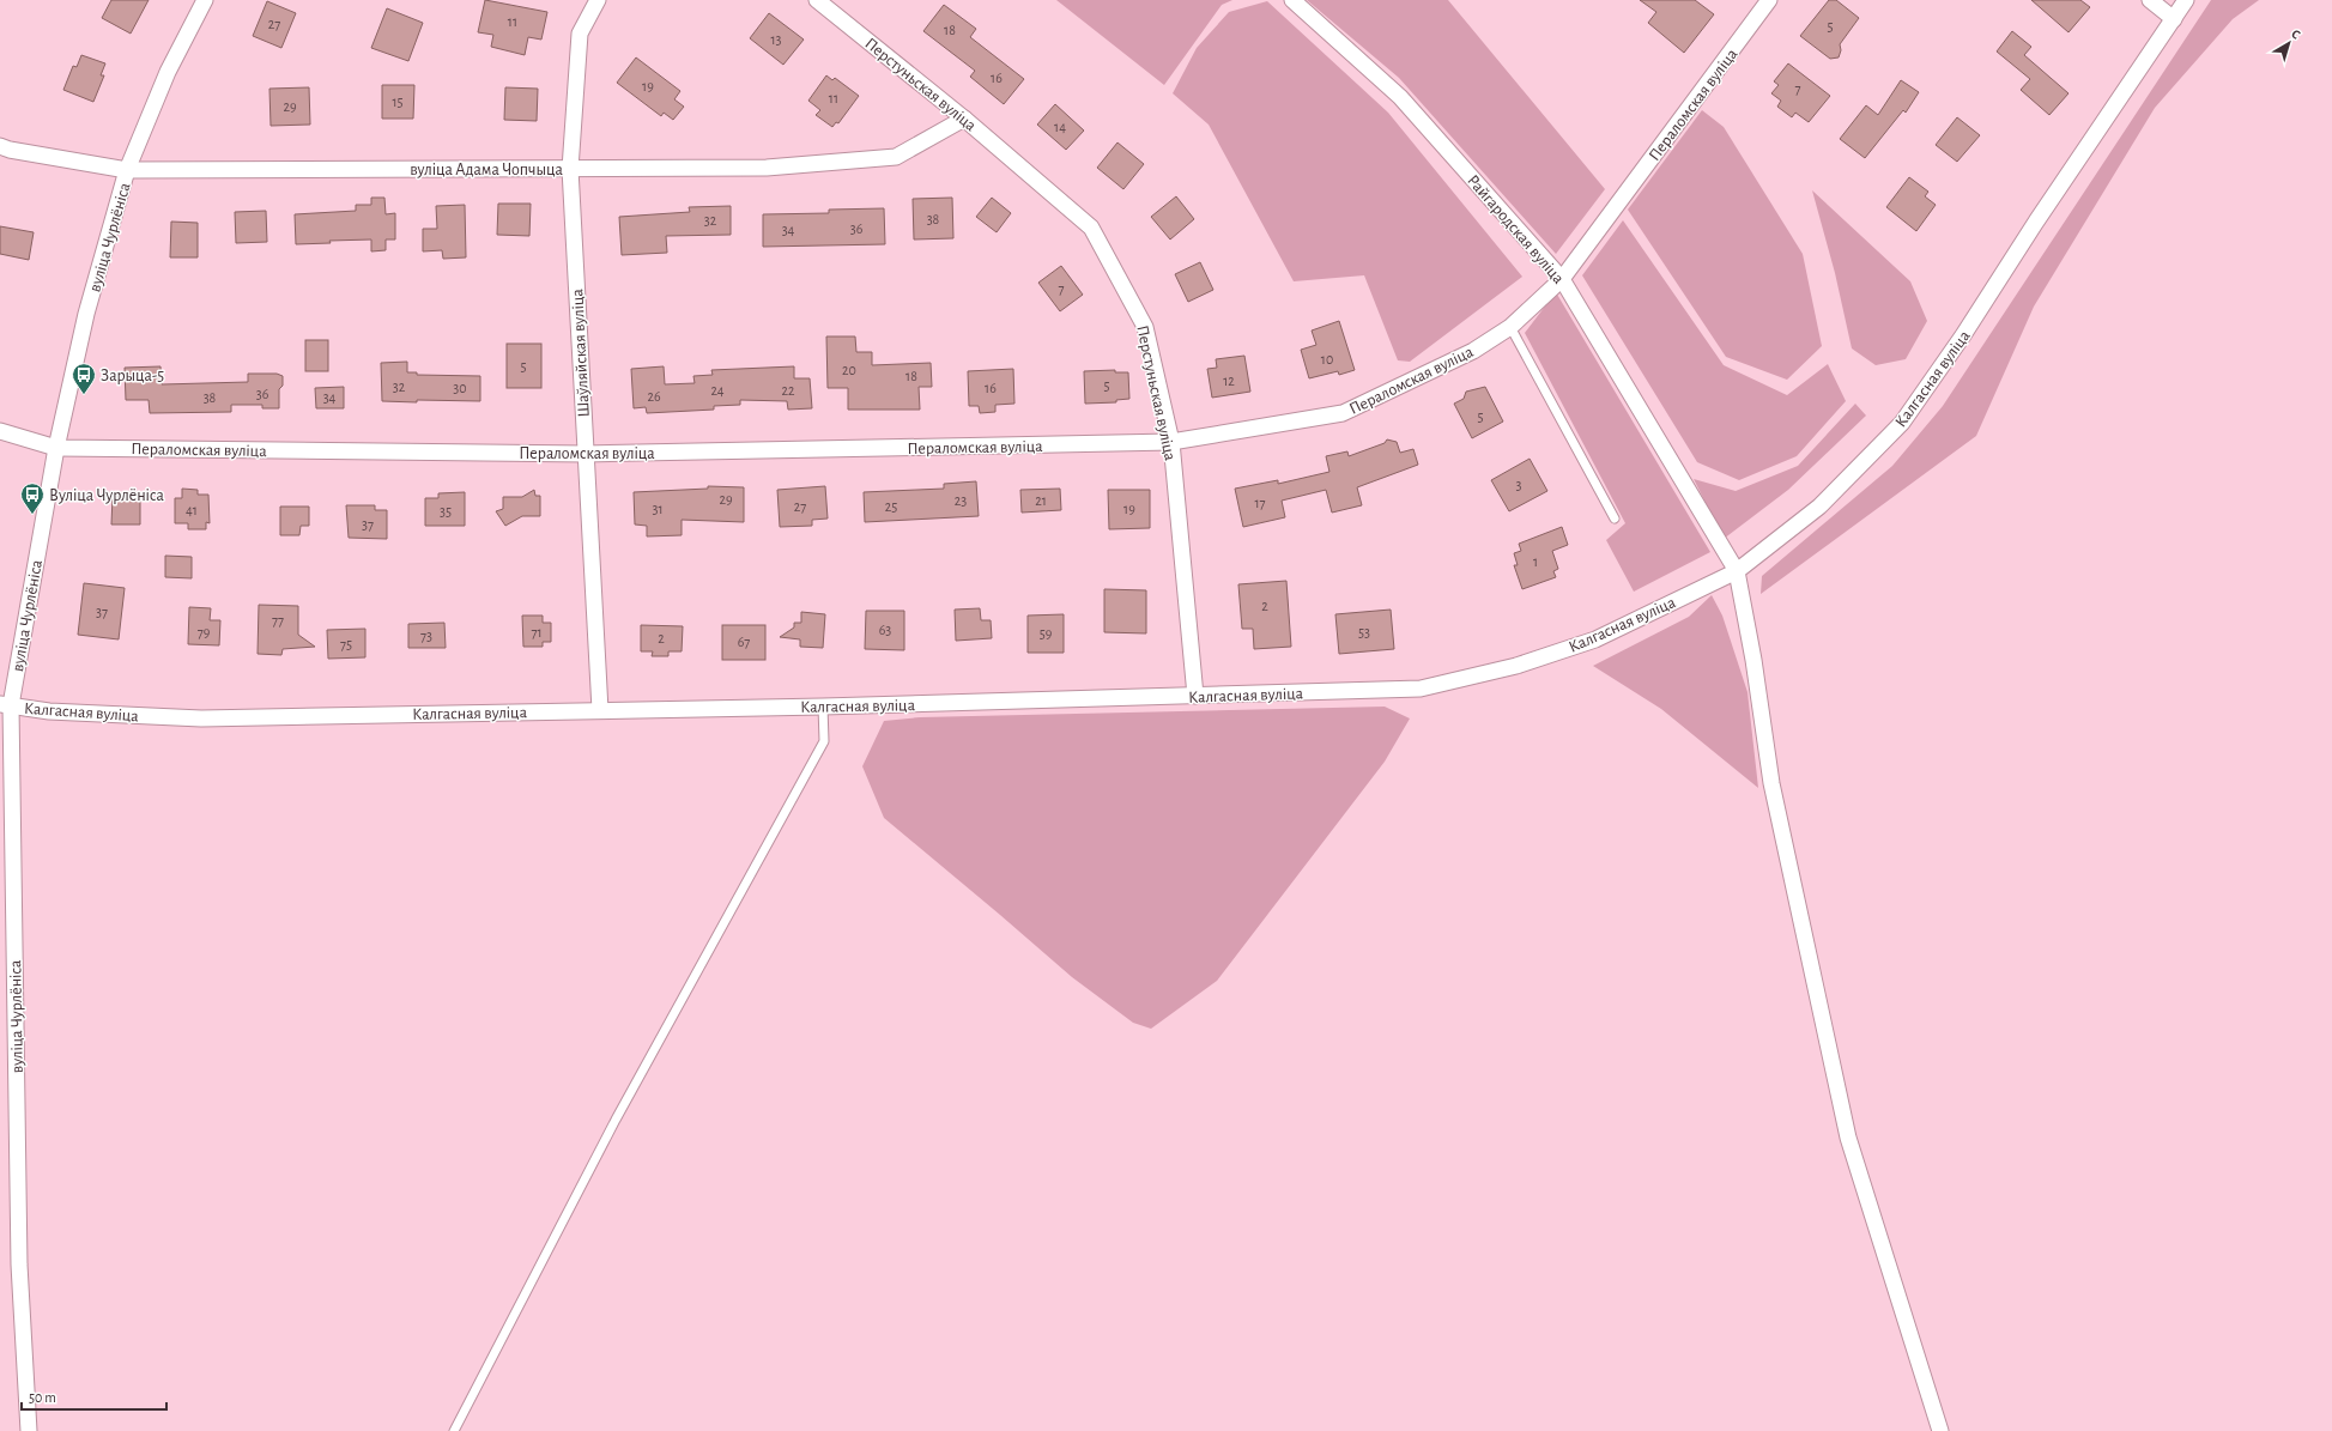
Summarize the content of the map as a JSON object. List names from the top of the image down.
{
  "streets": {
    "street": [
      "Перстуньская вуліца",
      "Пераломская вуліца",
      "вуліца Адама Чопчыца",
      "Райгародская вуліца",
      "вуліца Чурлёніса",
      "Шаўляйская вуліца",
      "Калгасная вуліца"
    ]
  },
  "crossings": [
    ["Перстуньская вуліца", "Пераломская вуліца"],
    ["Перстуньская вуліца", "вуліца Адама Чопчыца"],
    ["Перстуньская вуліца", "Калгасная вуліца"],
    ["Пераломская вуліца", "Райгародская вуліца"],
    ["Пераломская вуліца", "вуліца Чурлёніса"],
    ["Пераломская вуліца", "Шаўляйская вуліца"],
    ["вуліца Адама Чопчыца", "вуліца Чурлёніса"],
    ["вуліца Адама Чопчыца", "Шаўляйская вуліца"],
    ["Райгародская вуліца", "Калгасная вуліца"],
    ["вуліца Чурлёніса", "Калгасная вуліца"],
    ["Шаўляйская вуліца", "Калгасная вуліца"]
  ],
  "places": {
    "bus stop": ["Зарыца-5", "Вуліца Чурлёніса"]
  },
  "house_numbers": [
    "11",
    "27",
    "5",
    "18",
    "13",
    "16",
    "19",
    "7",
    "11",
    "15",
    "29",
    "14",
    "38",
    "32",
    "36",
    "34",
    "7",
    "10",
    "5",
    "20",
    "18",
    "12",
    "5",
    "32",
    "30",
    "16",
    "24",
    "22",
    "36",
    "26",
    "38",
    "34",
    "5",
    "3",
    "29",
    "23",
    "21",
    "17",
    "27",
    "25",
    "31",
    "19",
    "41",
    "35",
    "37",
    "1",
    "2",
    "37",
    "77",
    "63",
    "79",
    "71",
    "53",
    "59",
    "73",
    "2",
    "67",
    "75"
  ],
  "scale_bar": "50 m",
  "north": "top right"
}
